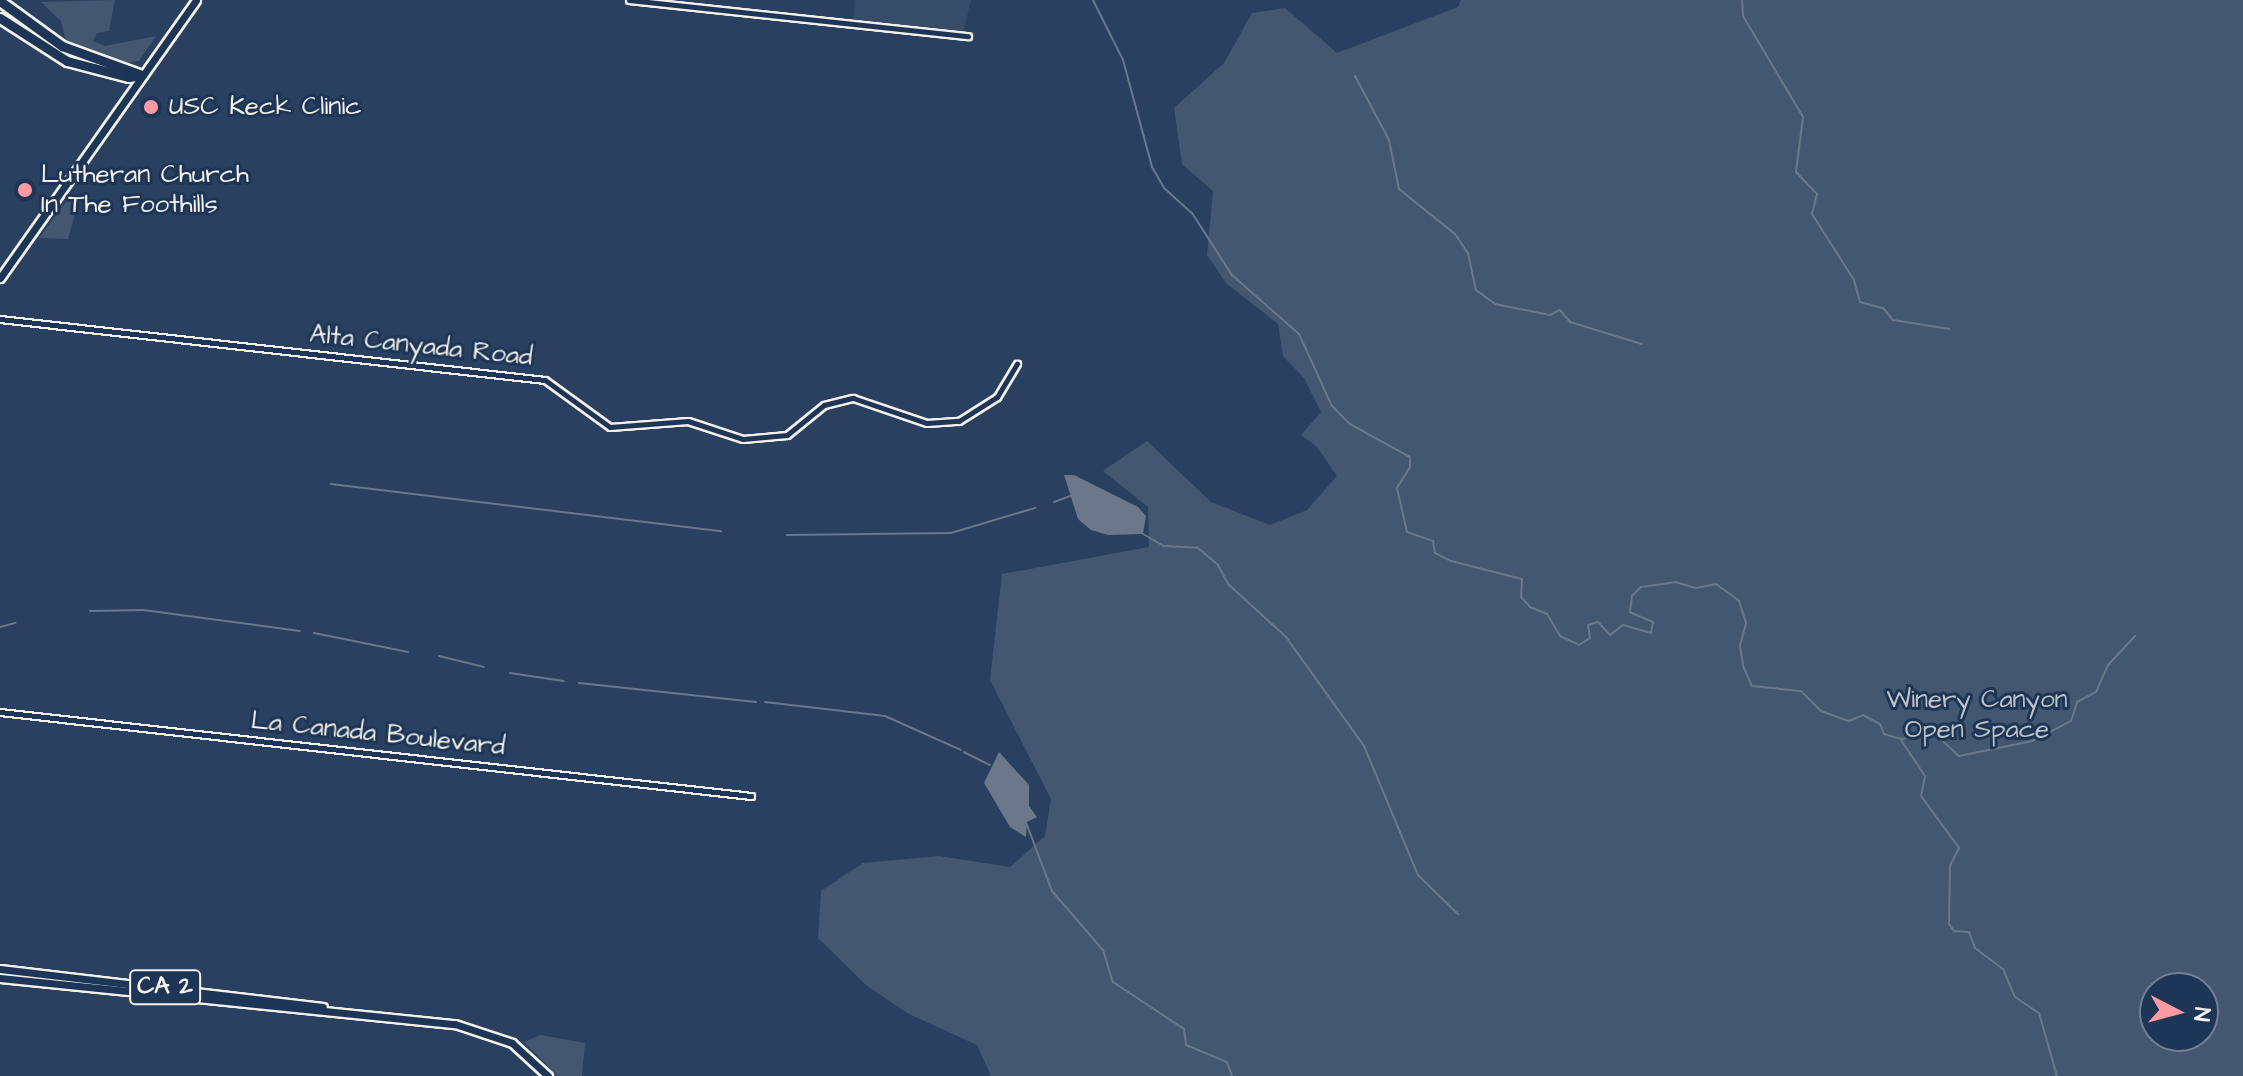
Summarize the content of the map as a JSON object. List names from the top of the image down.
{
  "streets": {
    "main road": ["CA 2"],
    "street": ["Alta Canyada Road", "La Canada Boulevard"]
  },
  "parks": ["Winery Canyon Open Space"],
  "places": ["USC Keck Clinic", "Lutheran Church In The Foothills"],
  "north": "right"
}
